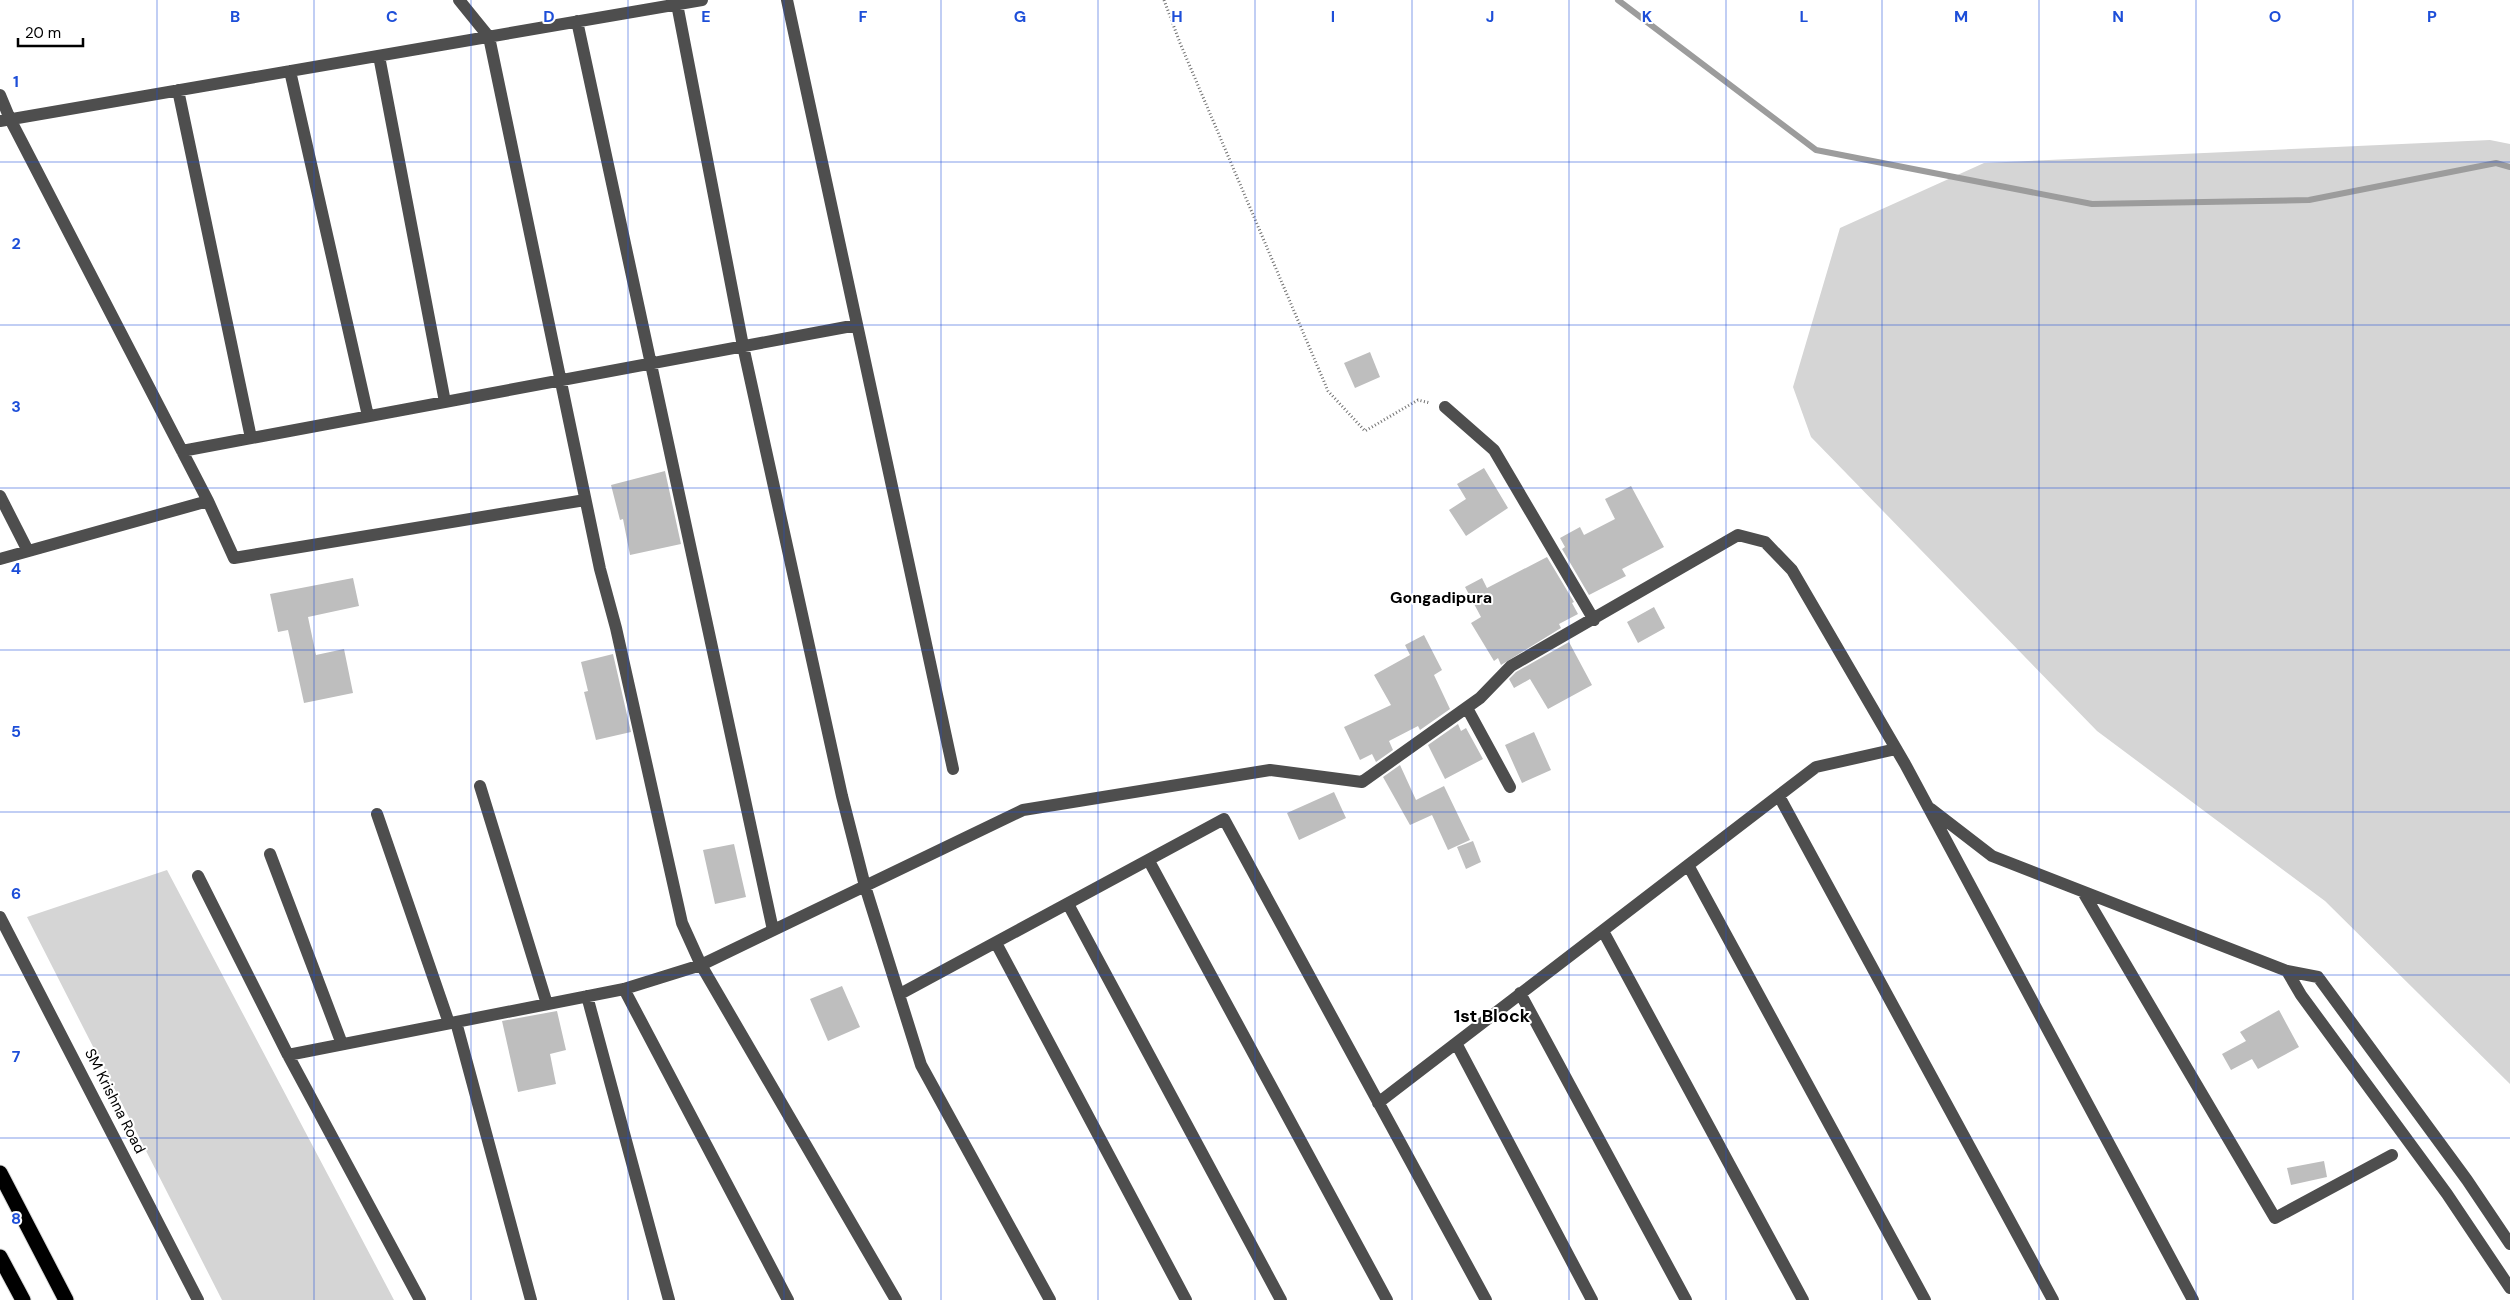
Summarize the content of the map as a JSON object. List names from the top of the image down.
{
  "streets": {
    "street": ["SM Krishna Road"]
  },
  "districts": ["Gongadipura", "1st Block"],
  "scale_bar": "20 m",
  "grid": {
    "columns": [
      "B",
      "C",
      "D",
      "E",
      "F",
      "G",
      "H",
      "I",
      "J",
      "K",
      "L",
      "M",
      "N",
      "O",
      "P"
    ],
    "rows": [
      "1",
      "2",
      "3",
      "4",
      "5",
      "6",
      "7",
      "8"
    ]
  }
}
